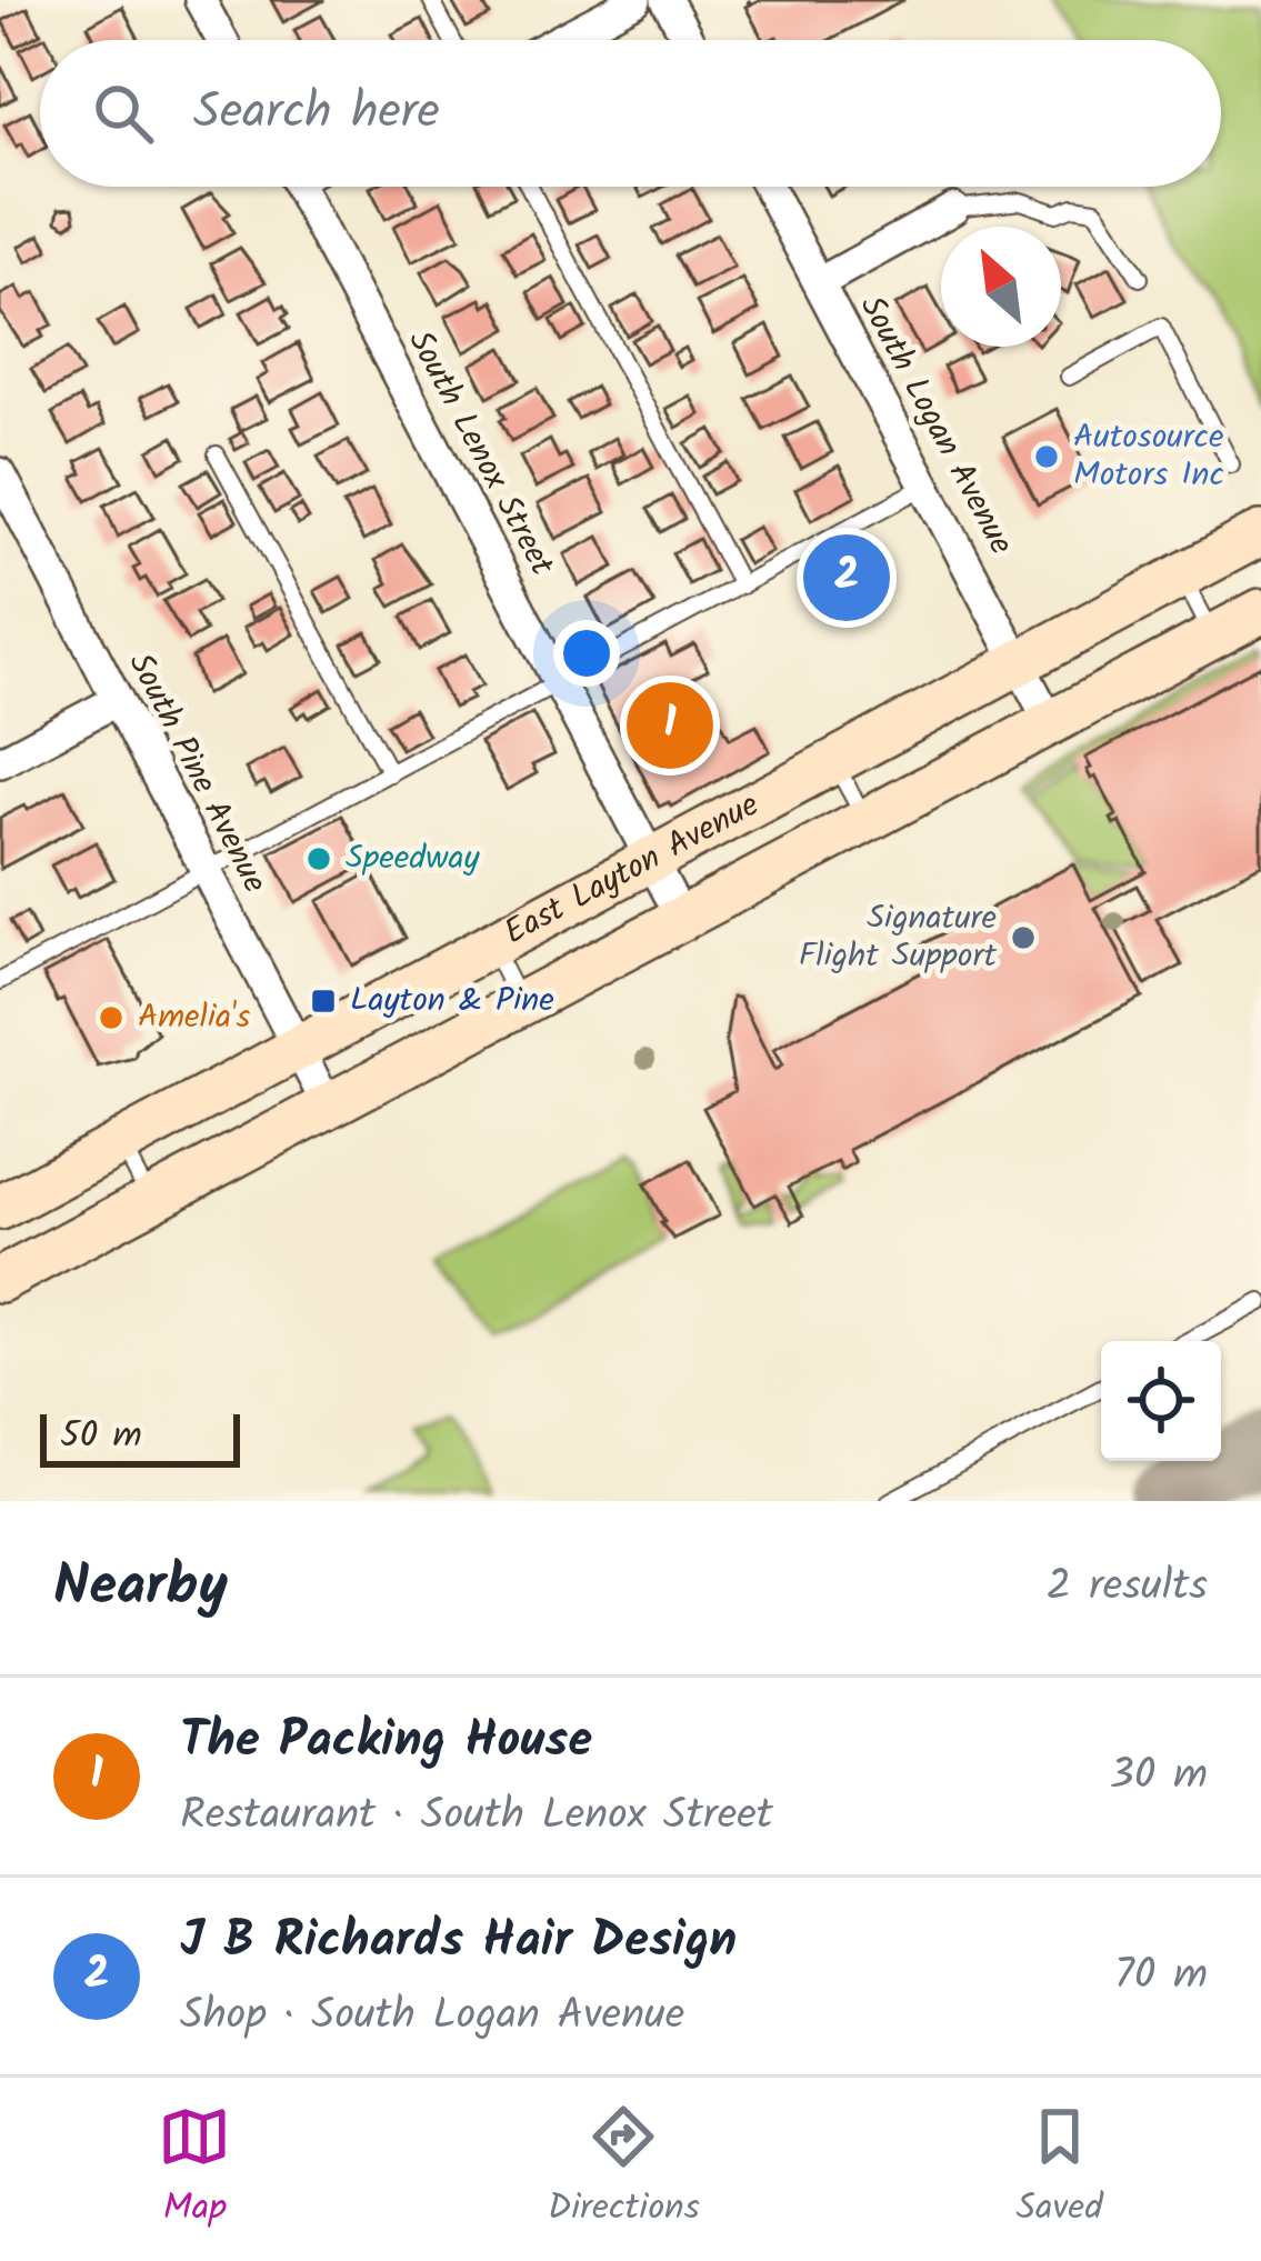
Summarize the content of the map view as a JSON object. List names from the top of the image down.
{
  "streets": {
    "main road": ["East Layton Avenue"],
    "street": ["South Logan Avenue", "South Lenox Street", "South Pine Avenue"]
  },
  "crossings": [
    ["South Logan Avenue", "East Layton Avenue"],
    ["South Lenox Street", "East Layton Avenue"],
    ["South Pine Avenue", "East Layton Avenue"]
  ],
  "places": {
    "other": [
      "Autosource Motors Inc",
      "Speedway",
      "Signature Flight Support",
      "Amelia's"
    ],
    "transit": ["Layton & Pine"]
  },
  "scale_bar": "50 m",
  "north": "top left",
  "page": {
    "search": "Search here",
    "pins": ["2", "1"],
    "scale": "50 m",
    "heading": ["Nearby", "2 results"],
    "list": [
      {
        "mark": "1",
        "name": "The Packing House",
        "note": "Restaurant · South Lenox Street",
        "value": "30 m"
      },
      {
        "mark": "2",
        "name": "J B Richards Hair Design",
        "note": "Shop · South Logan Avenue",
        "value": "70 m"
      }
    ],
    "nav": ["Map", "Directions", "Saved"]
  }
}
